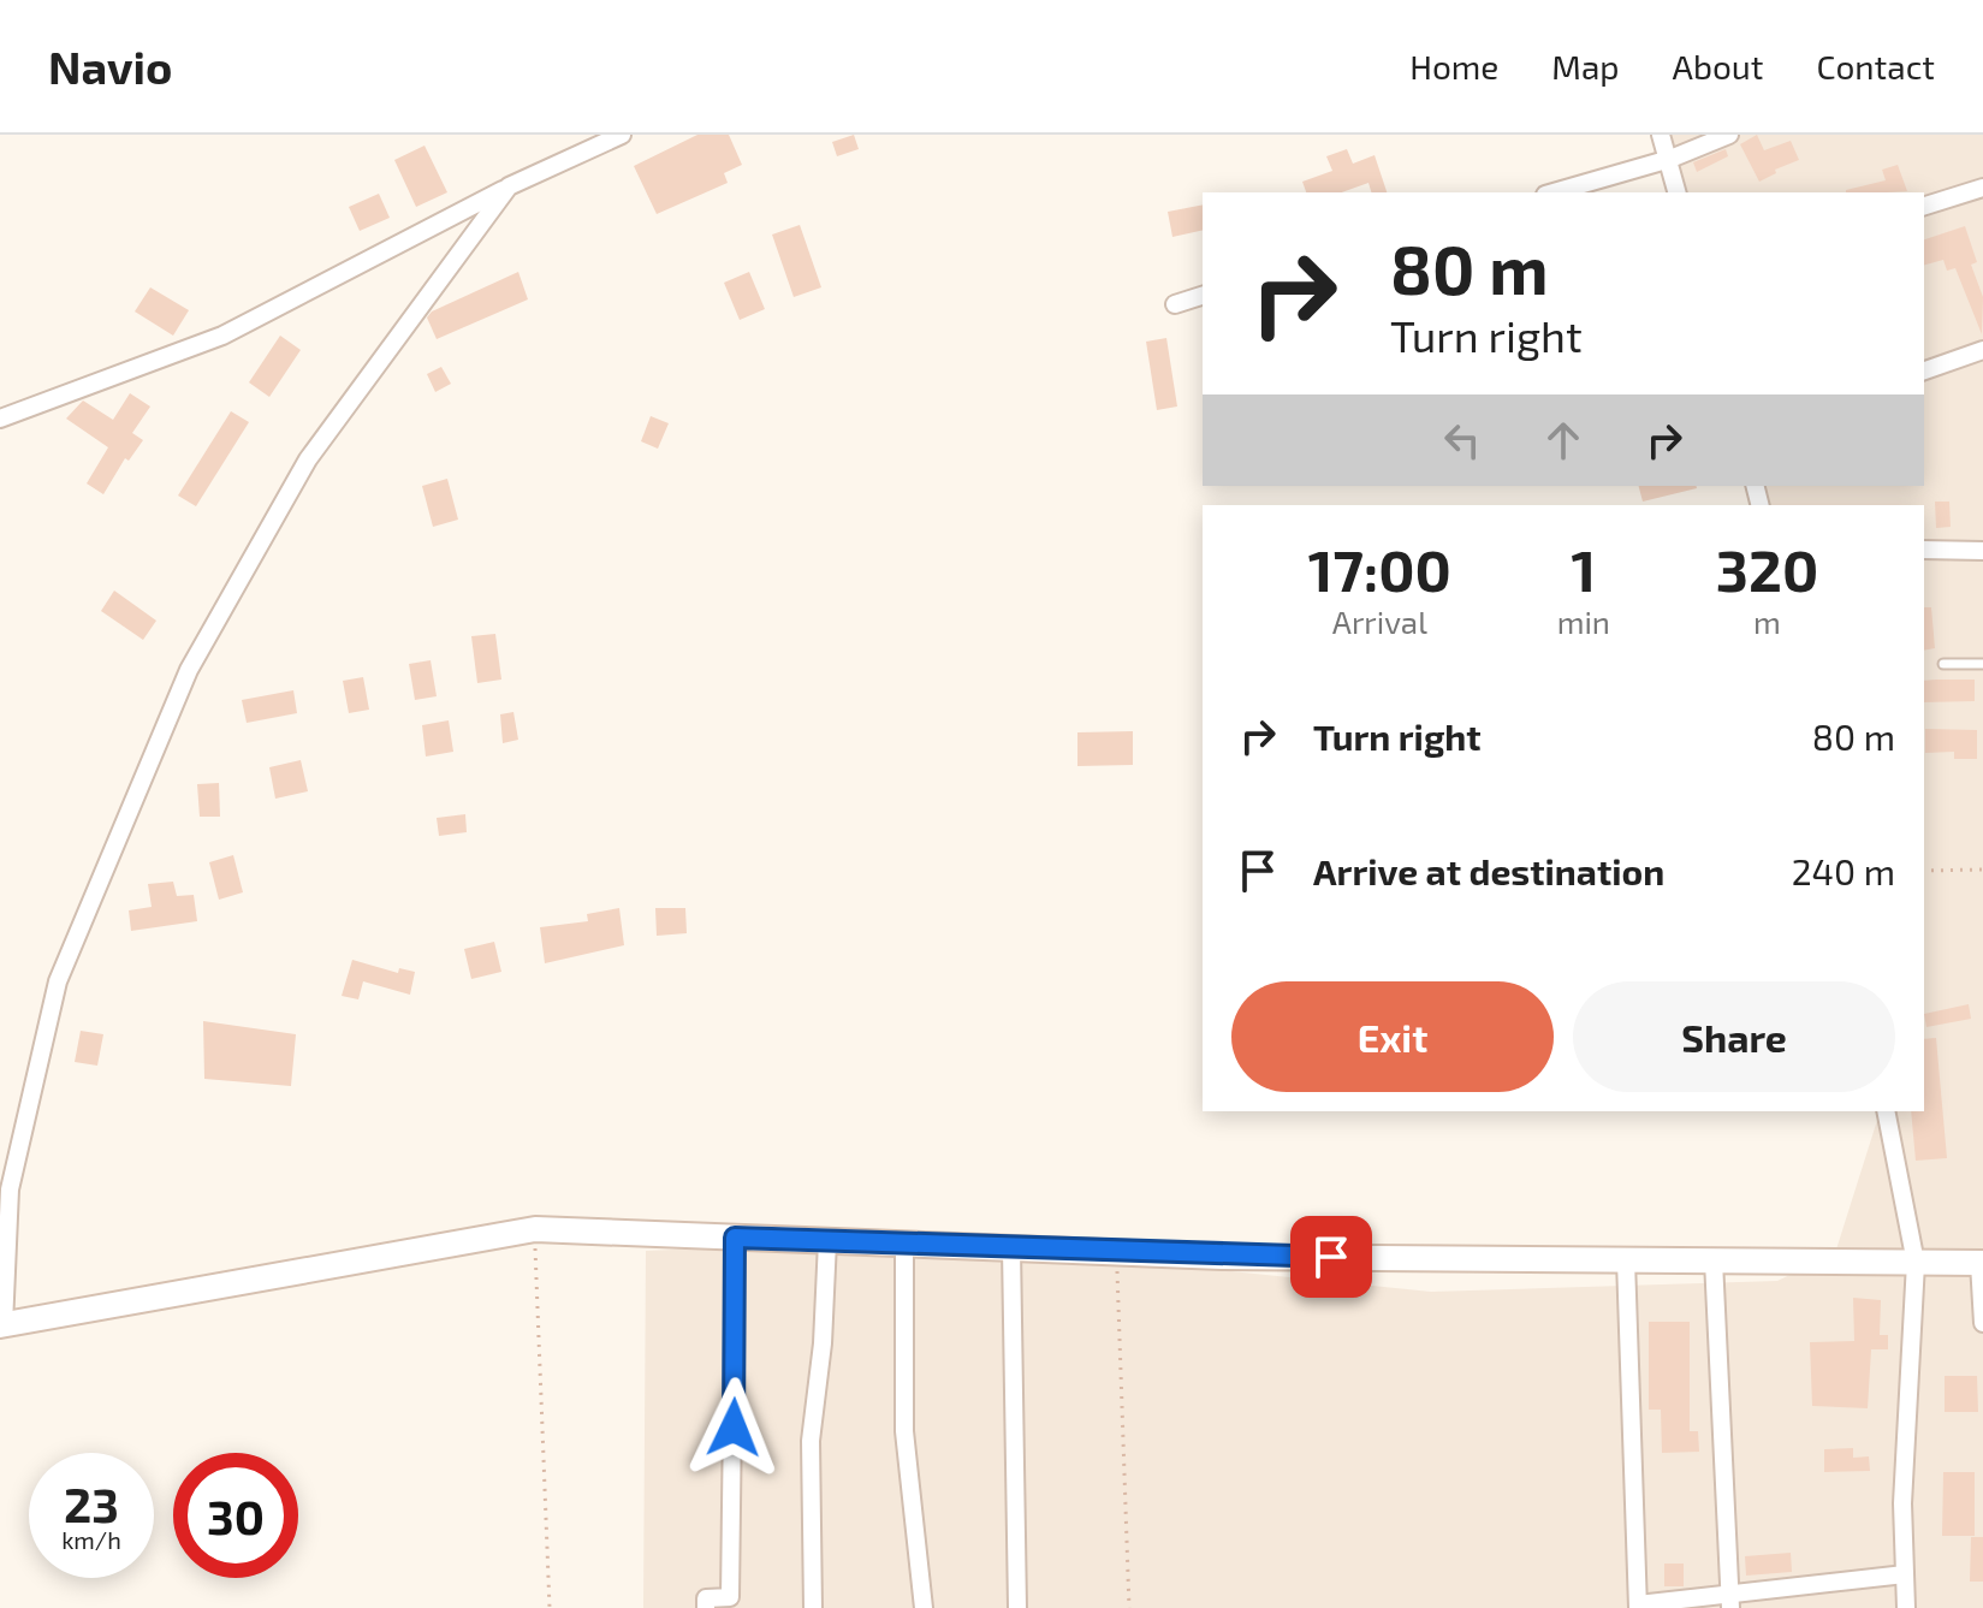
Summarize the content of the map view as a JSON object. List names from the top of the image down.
{
  "page": {
    "header": "Navio",
    "nav": [
      "Home",
      "Map",
      "About",
      "Contact"
    ],
    "turn": ["80 m", "Turn right"],
    "eta": [
      "17:00",
      "Arrival",
      "1",
      "min",
      "320",
      "m"
    ],
    "list": [
      {
        "name": "Turn right",
        "value": "80 m"
      },
      {
        "name": "Arrive at destination",
        "value": "240 m"
      }
    ],
    "buttons": ["Exit", "Share"],
    "speed": "23 km/h",
    "limit": "30"
  }
}
